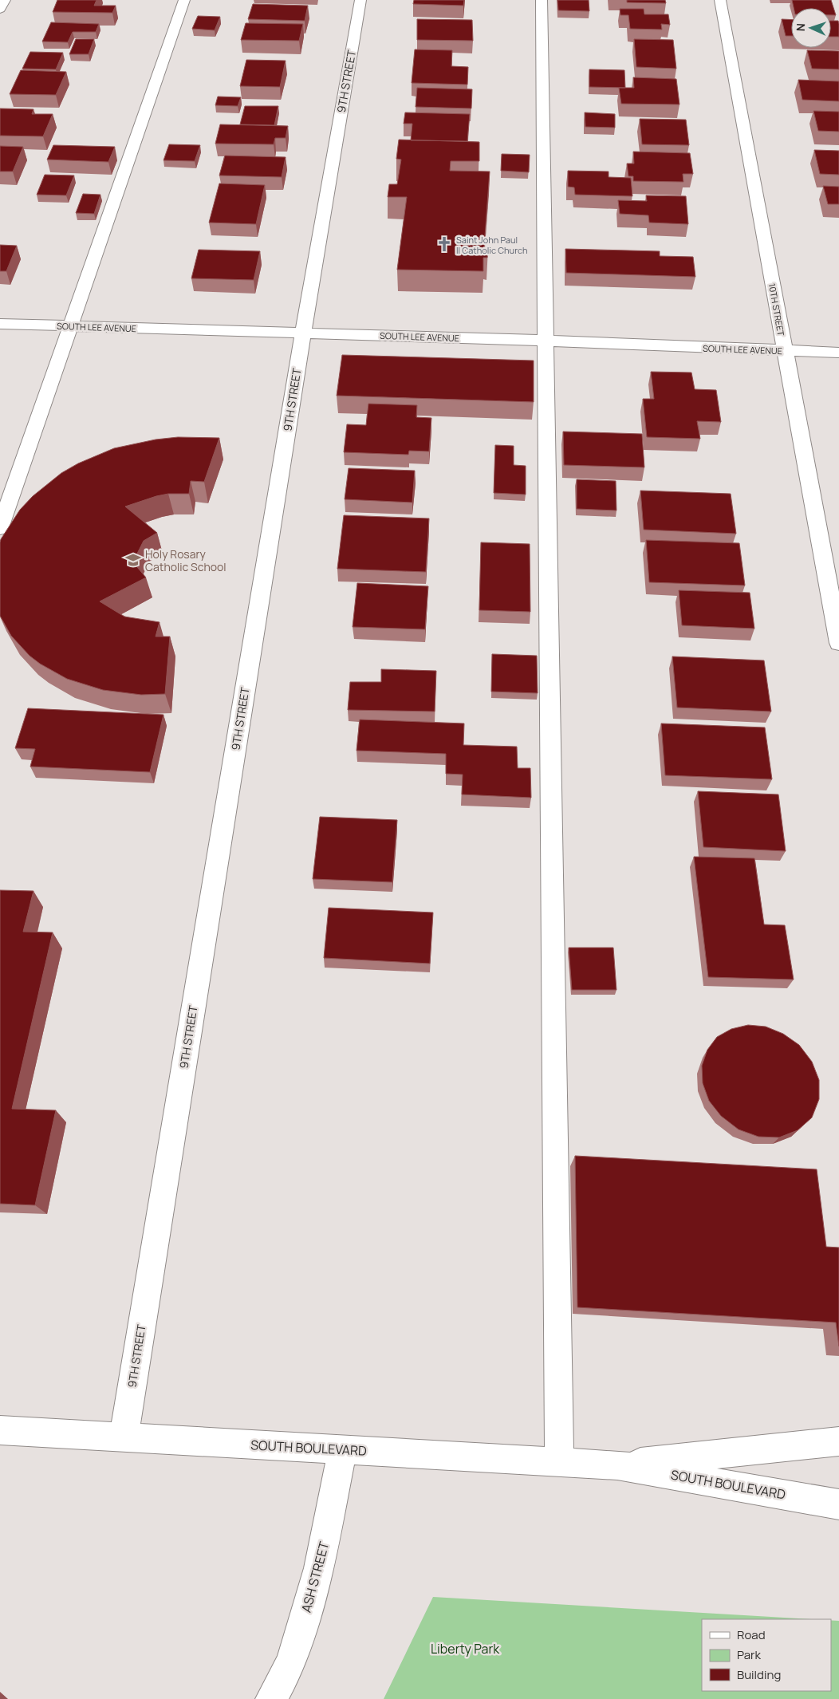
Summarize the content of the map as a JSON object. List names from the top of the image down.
{
  "streets": {
    "street": [
      "9TH STREET",
      "10TH STREET",
      "SOUTH LEE AVENUE",
      "SOUTH BOULEVARD",
      "ASH STREET"
    ]
  },
  "crossings": [
    ["9TH STREET", "SOUTH LEE AVENUE"],
    ["9TH STREET", "SOUTH BOULEVARD"],
    ["10TH STREET", "SOUTH LEE AVENUE"],
    ["SOUTH BOULEVARD", "ASH STREET"]
  ],
  "parks": ["Liberty Park"],
  "places": {
    "church": ["Saint John Paul II Catholic Church"],
    "school or university": ["Holy Rosary Catholic School"]
  },
  "legend": ["Road", "Park", "Building"],
  "north": "left"
}
